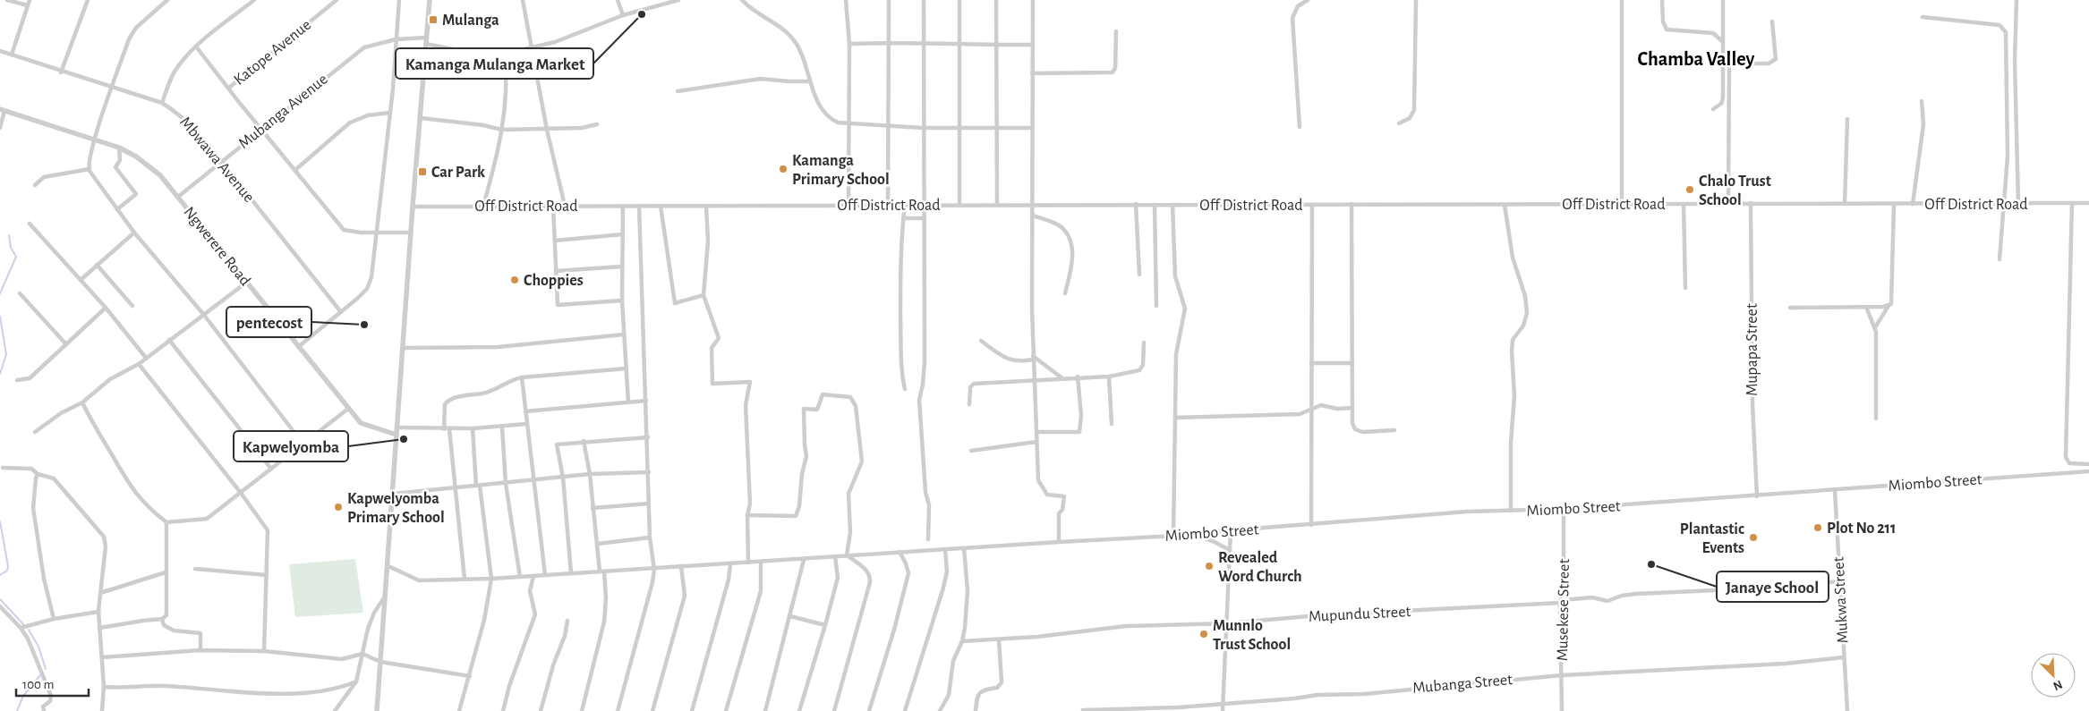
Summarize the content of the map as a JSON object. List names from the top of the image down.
{
  "streets": {
    "street": [
      "Katope Avenue",
      "Mubanga Avenue",
      "Mbwawa Avenue",
      "Off District Road",
      "Ngwerere Road",
      "Mupapa Street",
      "Miombo Street",
      "Mukwa Street",
      "Musekese Street",
      "Mupundu Street",
      "Mubanga Street"
    ]
  },
  "crossings": [
    ["Mubanga Avenue", "Mbwawa Avenue"],
    ["Mubanga Avenue", "Ngwerere Road"],
    ["Off District Road", "Mupapa Street"],
    ["Mupapa Street", "Miombo Street"],
    ["Miombo Street", "Mukwa Street"],
    ["Miombo Street", "Musekese Street"],
    ["Mukwa Street", "Mupundu Street"],
    ["Mukwa Street", "Mubanga Street"],
    ["Musekese Street", "Mupundu Street"],
    ["Musekese Street", "Mubanga Street"]
  ],
  "districts": ["Chamba Valley"],
  "places": {
    "other": [
      "Kamanga Mulanga Market",
      "Kamanga Primary School",
      "Chalo Trust School",
      "Choppies",
      "pentecost",
      "Kapwelyomba",
      "Kapwelyomba Primary School",
      "Plot No 211",
      "Plantastic Events",
      "Janaye School",
      "Revealed Word Church",
      "Munnlo Trust School"
    ],
    "transit": ["Mulanga", "Car Park"]
  },
  "scale_bar": "100 m",
  "north": "bottom right"
}
